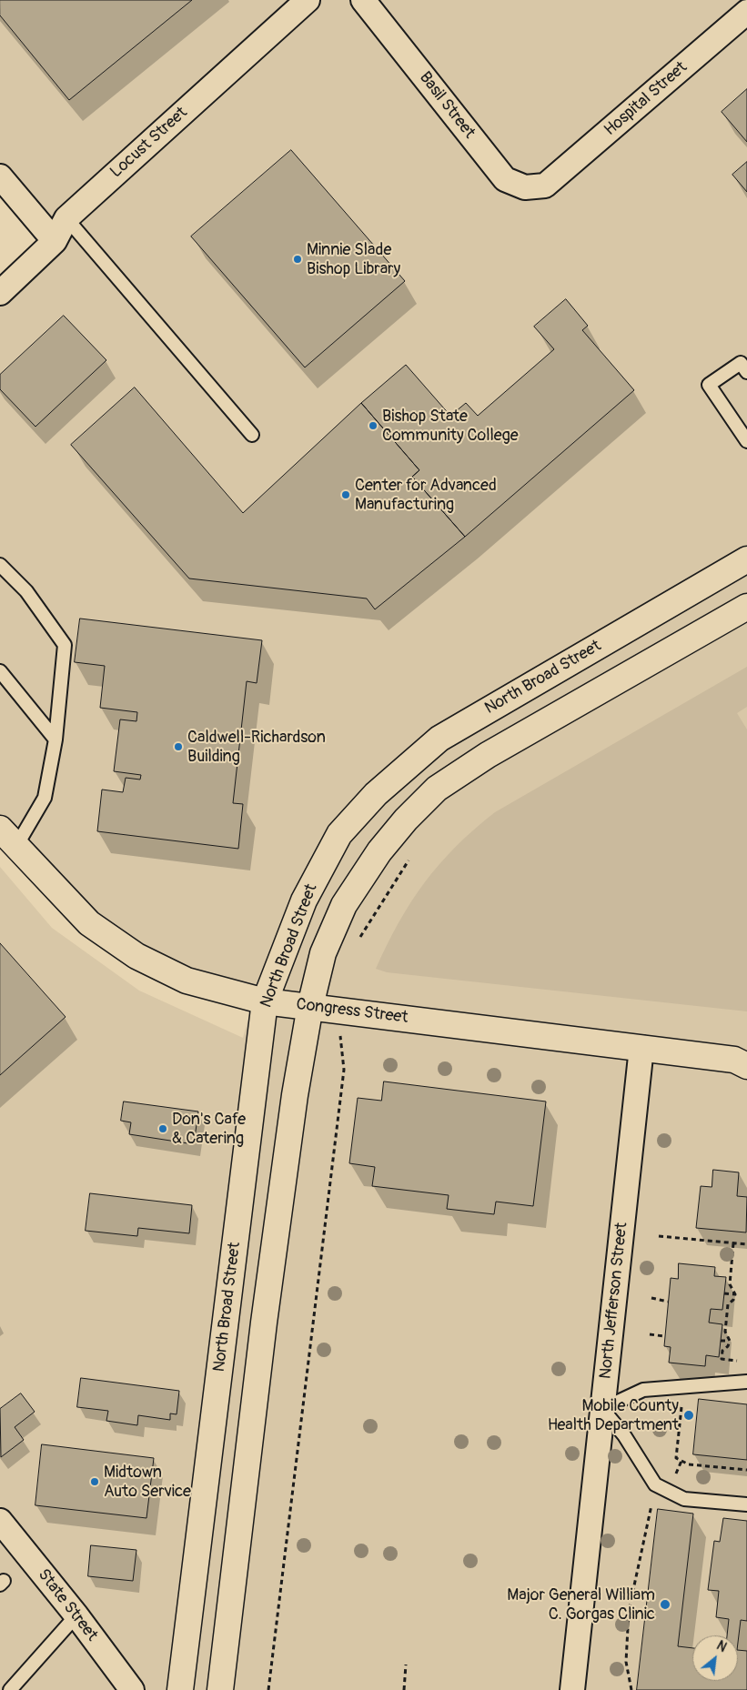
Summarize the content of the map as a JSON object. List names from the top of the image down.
{
  "streets": {
    "main road": ["North Broad Street", "Congress Street"],
    "street": [
      "Hospital Street",
      "Basil Street",
      "Locust Street",
      "North Jefferson Street",
      "State Street"
    ]
  },
  "crossings": [
    ["Hospital Street", "Basil Street"],
    ["North Broad Street", "Congress Street"],
    ["Congress Street", "North Jefferson Street"]
  ],
  "places": [
    "Minnie Slade Bishop Library",
    "Bishop State Community College",
    "Center for Advanced Manufacturing",
    "Caldwell-Richardson Building",
    "Don's Cafe & Catering",
    "Mobile County Health Department",
    "Midtown Auto Service",
    "Major General William C. Gorgas Clinic"
  ],
  "north": "top right"
}
